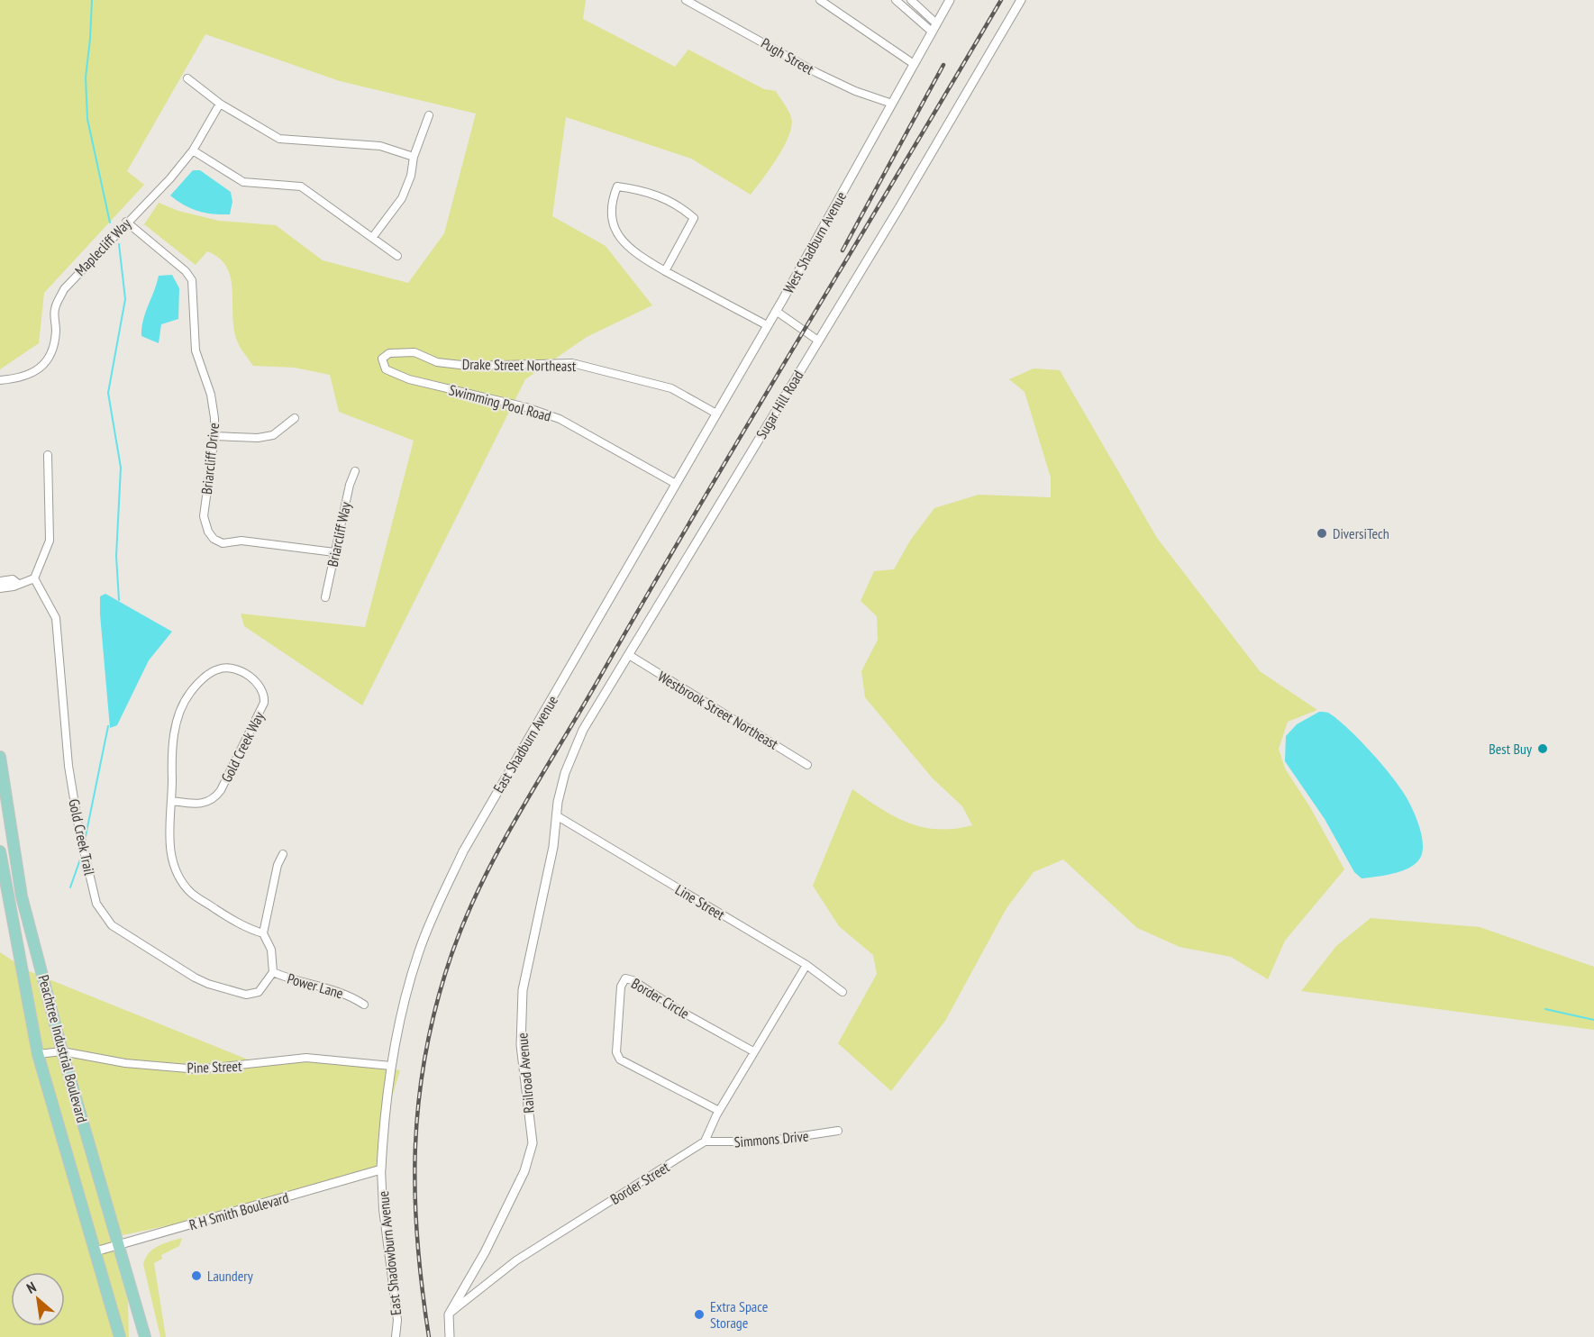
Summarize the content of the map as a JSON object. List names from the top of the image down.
{
  "streets": {
    "main road": ["Peachtree Industrial Boulevard"],
    "street": [
      "Pugh Street",
      "West Shadburn Avenue",
      "Maplecliff Way",
      "Drake Street Northeast",
      "Swimming Pool Road",
      "Sugar Hill Road",
      "Briarcliff Drive",
      "Briarcliff Way",
      "Westbrook Street Northeast",
      "East Shadburn Avenue",
      "Gold Creek Way",
      "Gold Creek Trail",
      "Line Street",
      "Power Lane",
      "Border Circle",
      "Pine Street",
      "Railroad Avenue",
      "Simmons Drive",
      "Border Street",
      "R H Smith Boulevard",
      "East Shadowburn Avenue"
    ]
  },
  "crossings": [
    ["Pugh Street", "West Shadburn Avenue"],
    ["West Shadburn Avenue", "Drake Street Northeast"],
    ["West Shadburn Avenue", "Swimming Pool Road"],
    ["West Shadburn Avenue", "East Shadburn Avenue"],
    ["Maplecliff Way", "Briarcliff Drive"],
    ["Drake Street Northeast", "Swimming Pool Road"],
    ["Swimming Pool Road", "East Shadburn Avenue"],
    ["Sugar Hill Road", "Westbrook Street Northeast"],
    ["Sugar Hill Road", "Line Street"],
    ["Sugar Hill Road", "Railroad Avenue"],
    ["Briarcliff Drive", "Briarcliff Way"],
    ["East Shadburn Avenue", "Pine Street"],
    ["East Shadburn Avenue", "R H Smith Boulevard"],
    ["East Shadburn Avenue", "East Shadowburn Avenue"],
    ["Gold Creek Way", "Power Lane"],
    ["Gold Creek Trail", "Power Lane"],
    ["Line Street", "Railroad Avenue"],
    ["Peachtree Industrial Boulevard", "Pine Street"],
    ["Peachtree Industrial Boulevard", "R H Smith Boulevard"],
    ["Railroad Avenue", "Border Street"],
    ["Simmons Drive", "Border Street"],
    ["R H Smith Boulevard", "East Shadowburn Avenue"]
  ],
  "places": [
    "DiversiTech",
    "Best Buy",
    "Laundery",
    "Extra Space Storage"
  ],
  "north": "top left"
}
